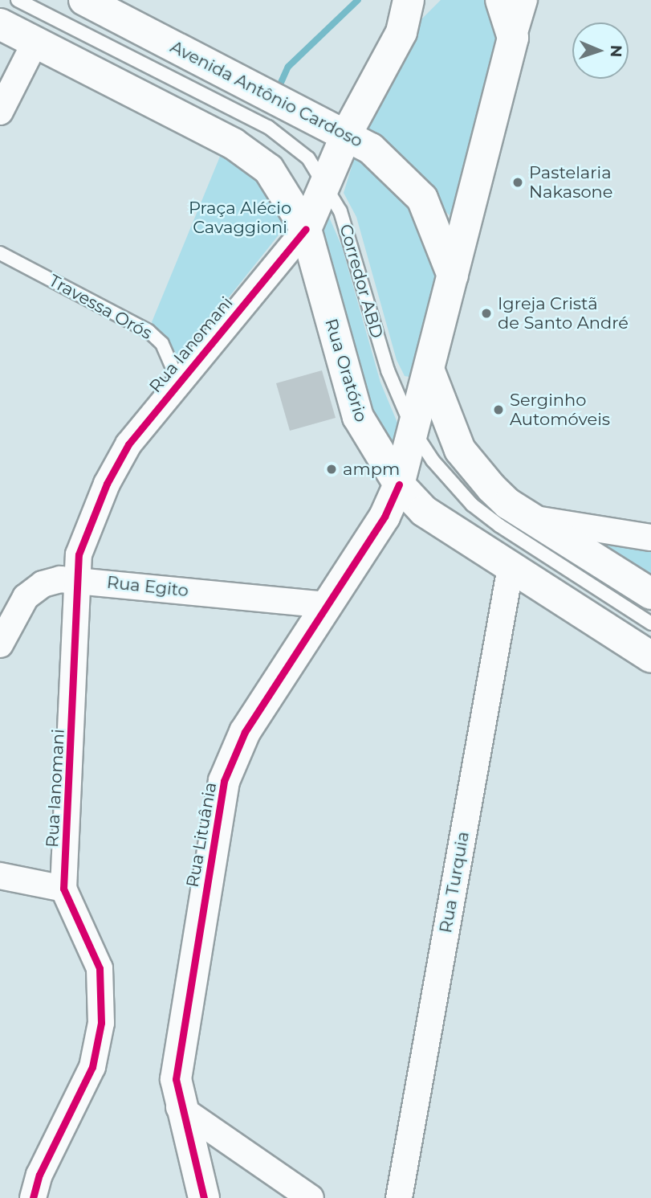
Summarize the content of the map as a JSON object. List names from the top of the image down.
{
  "streets": {
    "main road": ["Avenida Antônio Cardoso", "Rua Oratório", "Rua Lituânia"],
    "street": ["Rua Ianomani", "Rua Egito", "Rua Turquia"],
    "lane": ["Corredor ABD", "Travessa Orós"]
  },
  "crossings": [
    ["Corredor ABD", "Rua Lituânia"],
    ["Travessa Orós", "Rua Ianomani"],
    ["Rua Ianomani", "Rua Oratório"],
    ["Rua Ianomani", "Rua Egito"],
    ["Rua Oratório", "Rua Lituânia"],
    ["Rua Oratório", "Rua Turquia"],
    ["Rua Egito", "Rua Lituânia"]
  ],
  "parks": ["Praça Alécio Cavaggioni"],
  "places": [
    "Pastelaria Nakasone",
    "Igreja Cristã de Santo André",
    "Serginho Automóveis",
    "ampm"
  ],
  "north": "right"
}
